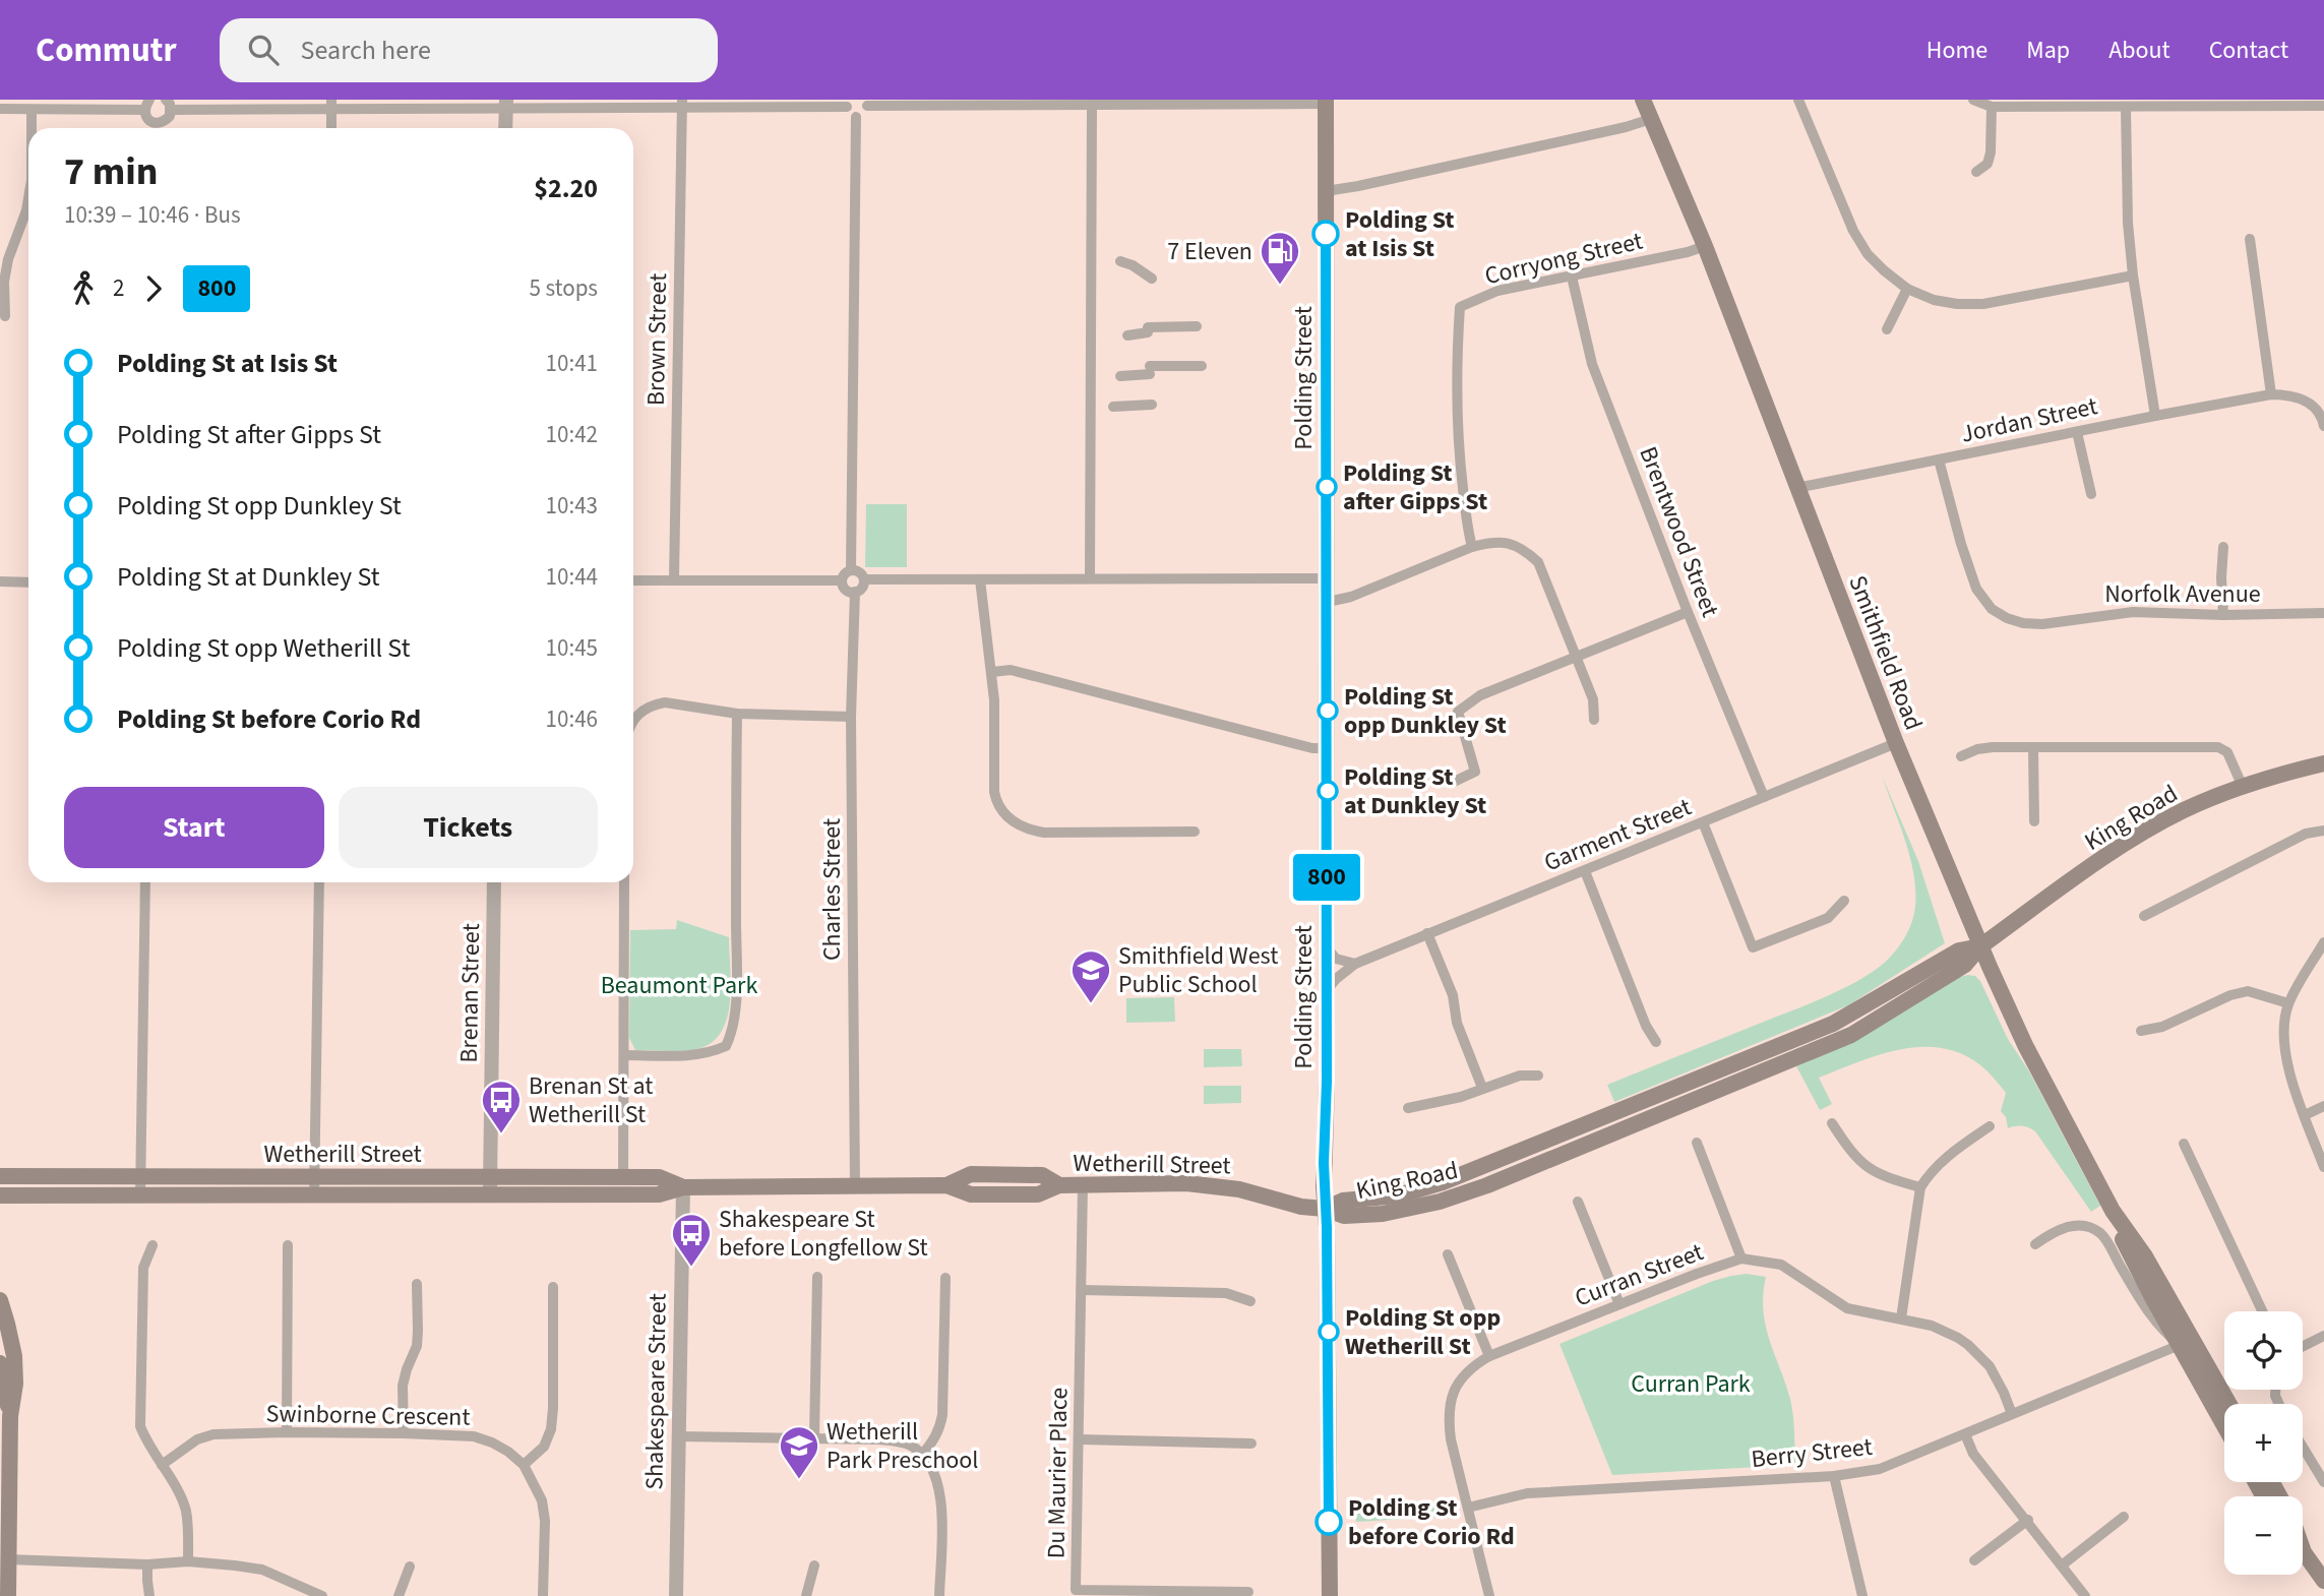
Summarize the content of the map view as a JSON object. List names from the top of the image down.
{
  "streets": {
    "main road": [
      "Polding Street",
      "Smithfield Road",
      "King Road",
      "Wetherill Street"
    ],
    "street": [
      "Corryong Street",
      "Brown Street",
      "Jordan Street",
      "Brentwood Street",
      "Norfolk Avenue",
      "Garment Street",
      "Charles Street",
      "Brenan Street",
      "Curran Street",
      "Shakespeare Street",
      "Swinborne Crescent",
      "Berry Street",
      "Du Maurier Place"
    ]
  },
  "crossings": [
    ["Corryong Street", "Brentwood Street"],
    ["Corryong Street", "Smithfield Road"],
    ["Polding Street", "King Road"],
    ["Polding Street", "Garment Street"],
    ["Polding Street", "Wetherill Street"],
    ["Jordan Street", "Norfolk Avenue"],
    ["Jordan Street", "Smithfield Road"],
    ["Brentwood Street", "Garment Street"],
    ["Smithfield Road", "King Road"],
    ["Smithfield Road", "Garment Street"],
    ["Smithfield Road", "Berry Street"],
    ["King Road", "Wetherill Street"],
    ["Charles Street", "Wetherill Street"],
    ["Brenan Street", "Wetherill Street"],
    ["Wetherill Street", "Shakespeare Street"],
    ["Wetherill Street", "Du Maurier Place"],
    ["Curran Street", "Berry Street"]
  ],
  "parks": ["Beaumont Park", "Curran Park"],
  "places": {
    "other": [
      "Polding St at Isis St",
      "Polding St after Gipps St",
      "Polding St opp Dunkley St",
      "Polding St at Dunkley St",
      "Polding St opp Wetherill St",
      "Polding St before Corio Rd"
    ],
    "fuel station": ["7 Eleven"],
    "school or university": ["Smithfield West Public School", "Wetherill Park Preschool"],
    "bus stop": ["Brenan St at Wetherill St", "Shakespeare St before Longfellow St"]
  },
  "lines": ["bus line 800"],
  "page": {
    "header": "Commutr",
    "search": "Search here",
    "nav": [
      "Home",
      "Map",
      "About",
      "Contact"
    ],
    "on_map": "800",
    "heading": ["7 min", "10:39 – 10:46 · Bus", "$2.20"],
    "legs": ["2", "800", "5 stops"],
    "list": [
      {
        "name": "Polding St at Isis St",
        "value": "10:41"
      },
      {
        "name": "Polding St after Gipps St",
        "value": "10:42"
      },
      {
        "name": "Polding St opp Dunkley St",
        "value": "10:43"
      },
      {
        "name": "Polding St at Dunkley St",
        "value": "10:44"
      },
      {
        "name": "Polding St opp Wetherill St",
        "value": "10:45"
      },
      {
        "name": "Polding St before Corio Rd",
        "value": "10:46"
      }
    ],
    "buttons": ["Start", "Tickets"],
    "map_buttons": ["+", "−"]
  }
}
